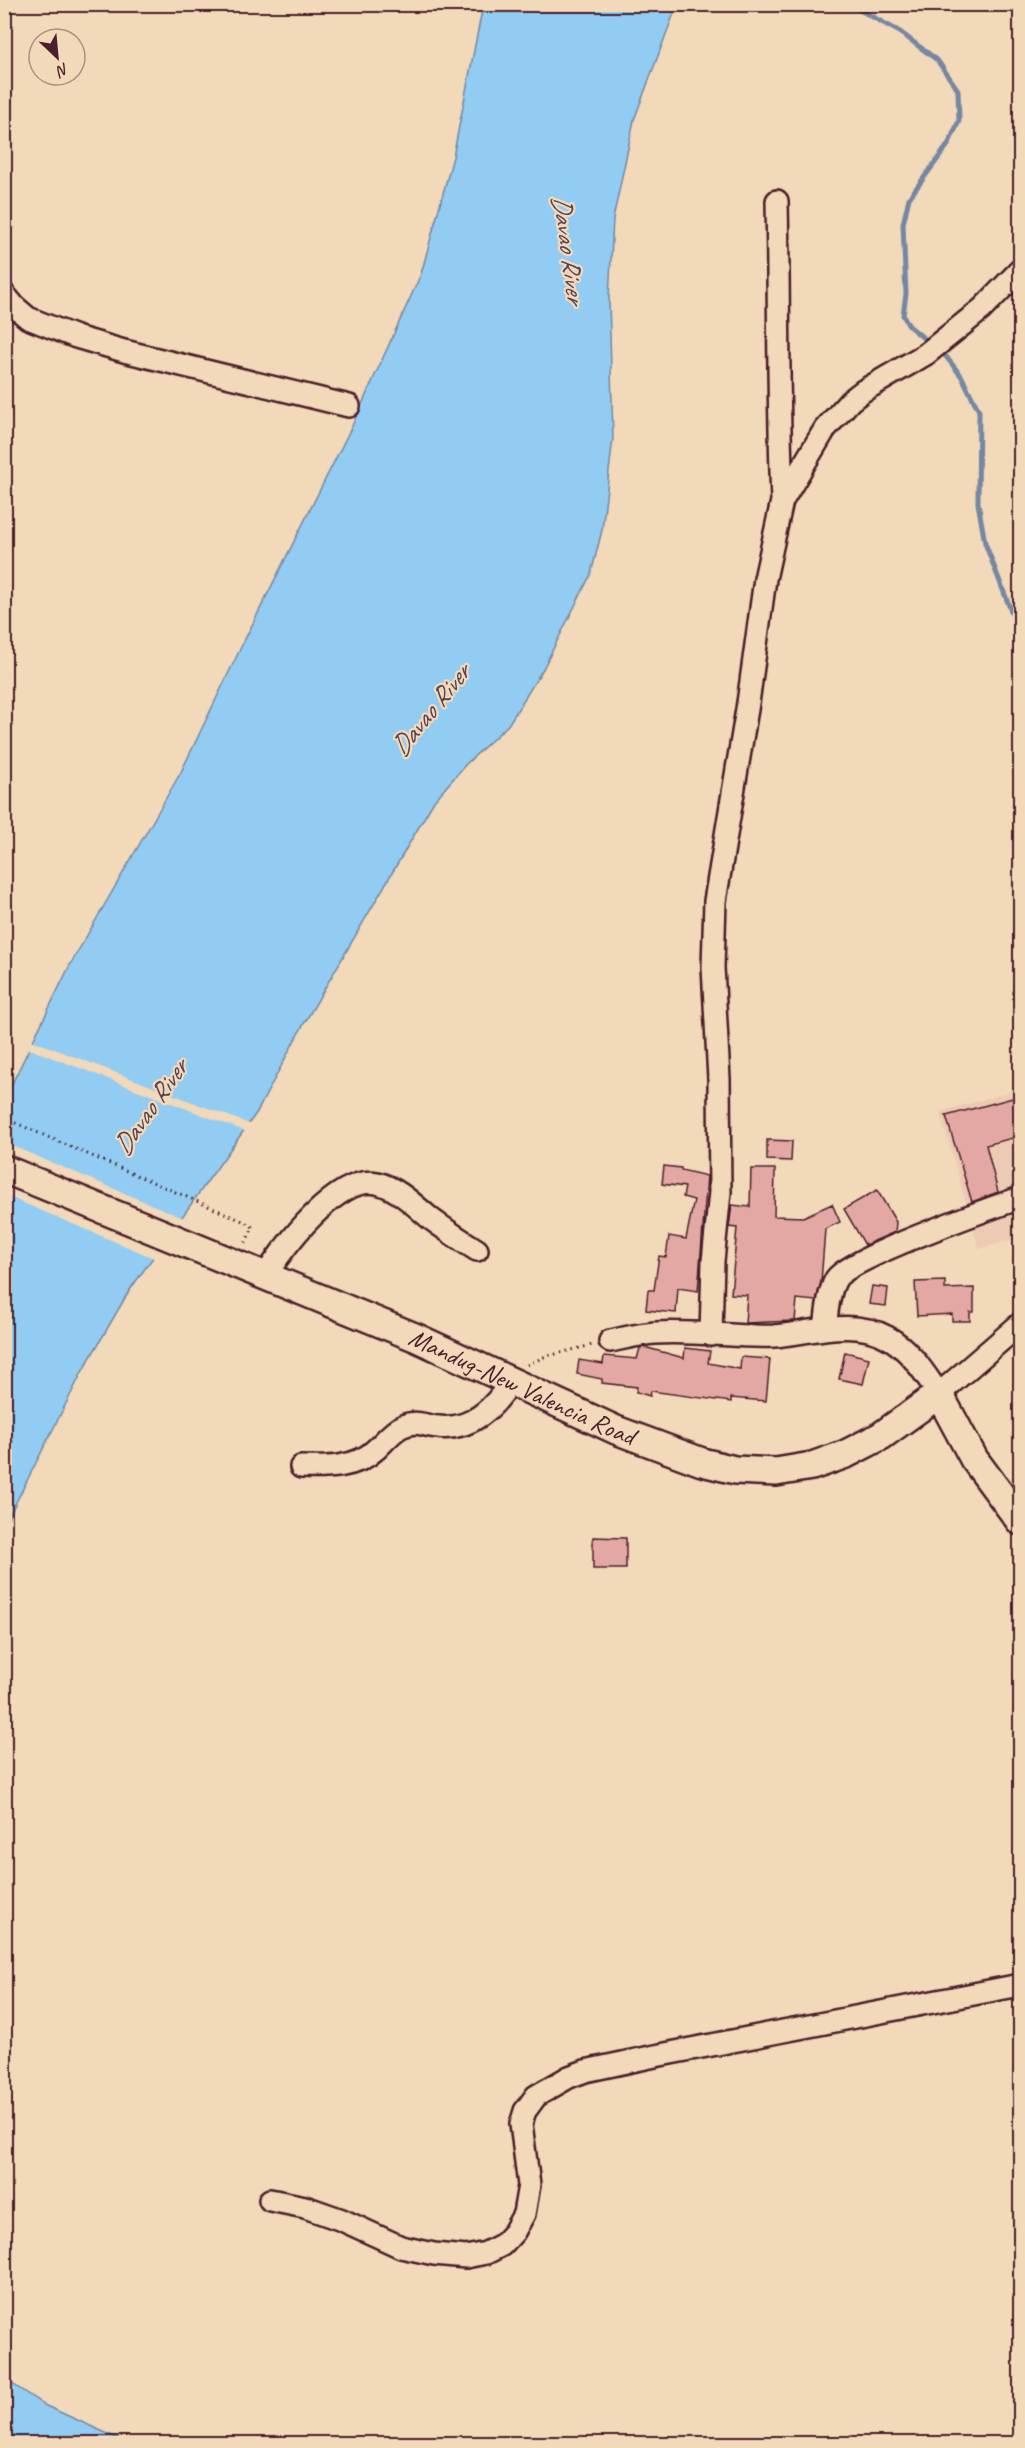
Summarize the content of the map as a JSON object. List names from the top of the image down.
{
  "streets": {
    "main road": ["Mandug-New Valencia Road"]
  },
  "water": ["Davao River"],
  "north": "bottom right"
}
